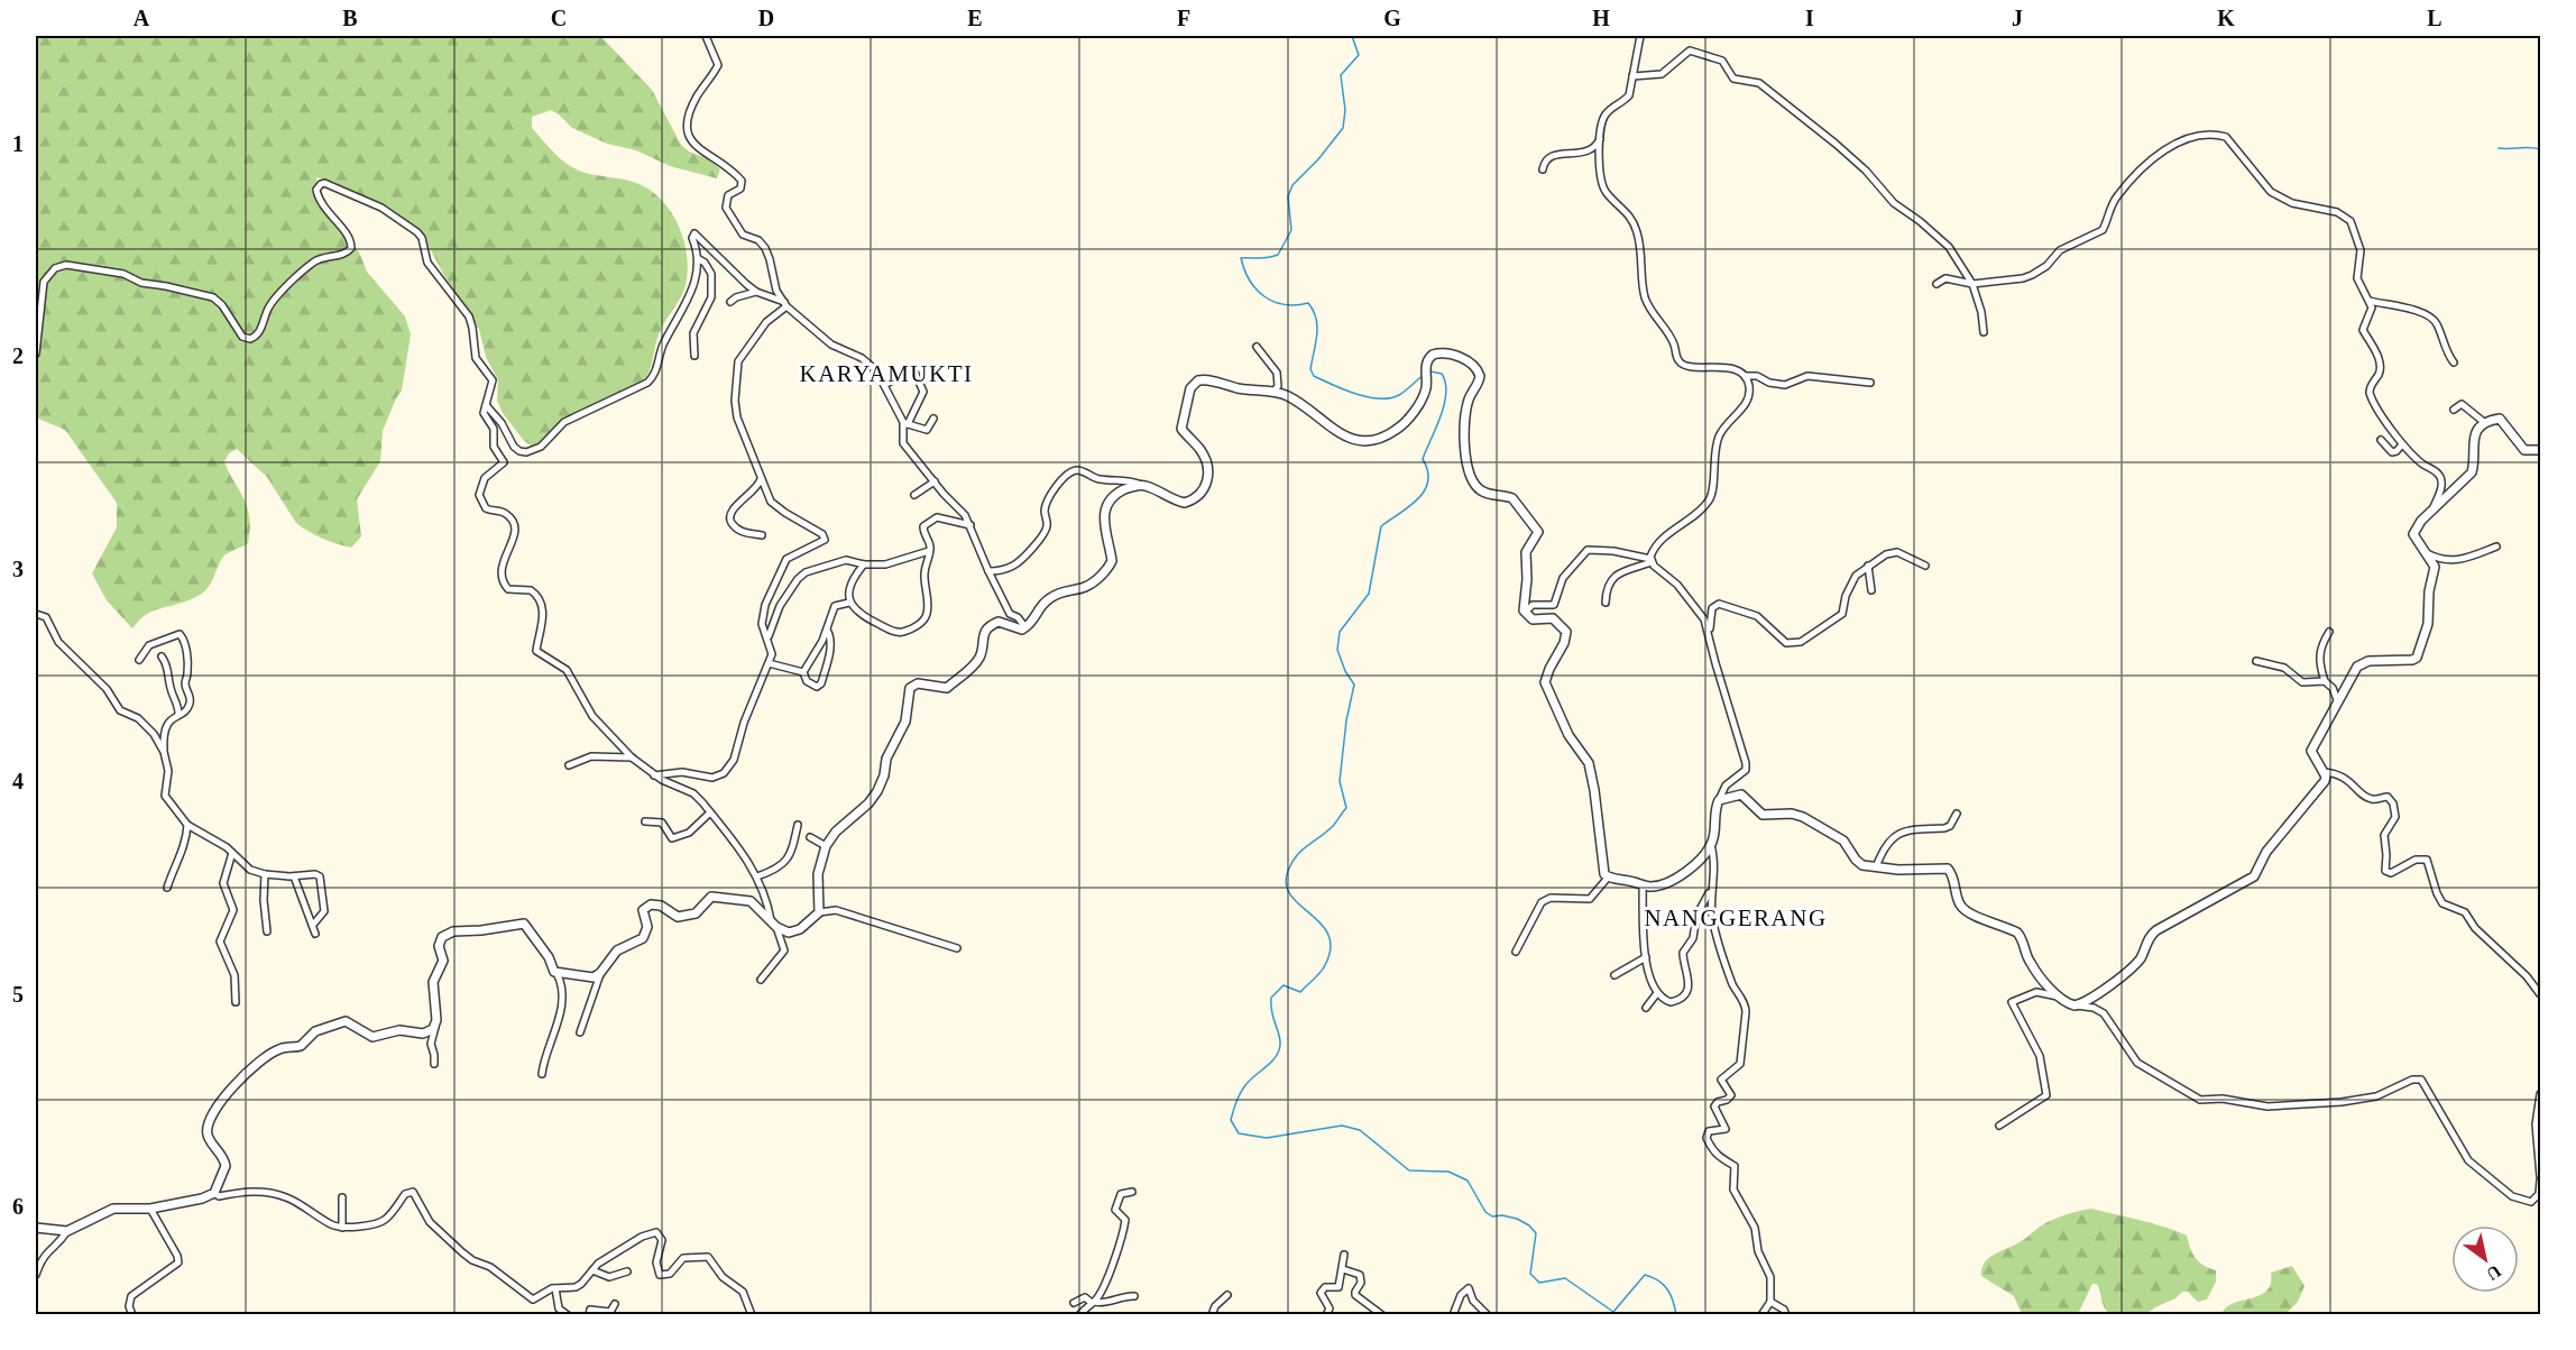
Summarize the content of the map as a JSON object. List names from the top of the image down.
{
  "districts": ["KARYAMUKTI", "NANGGERANG"],
  "north": "bottom right",
  "grid": {
    "columns": [
      "A",
      "B",
      "C",
      "D",
      "E",
      "F",
      "G",
      "H",
      "I",
      "J",
      "K",
      "L"
    ],
    "rows": [
      "1",
      "2",
      "3",
      "4",
      "5",
      "6"
    ]
  }
}
